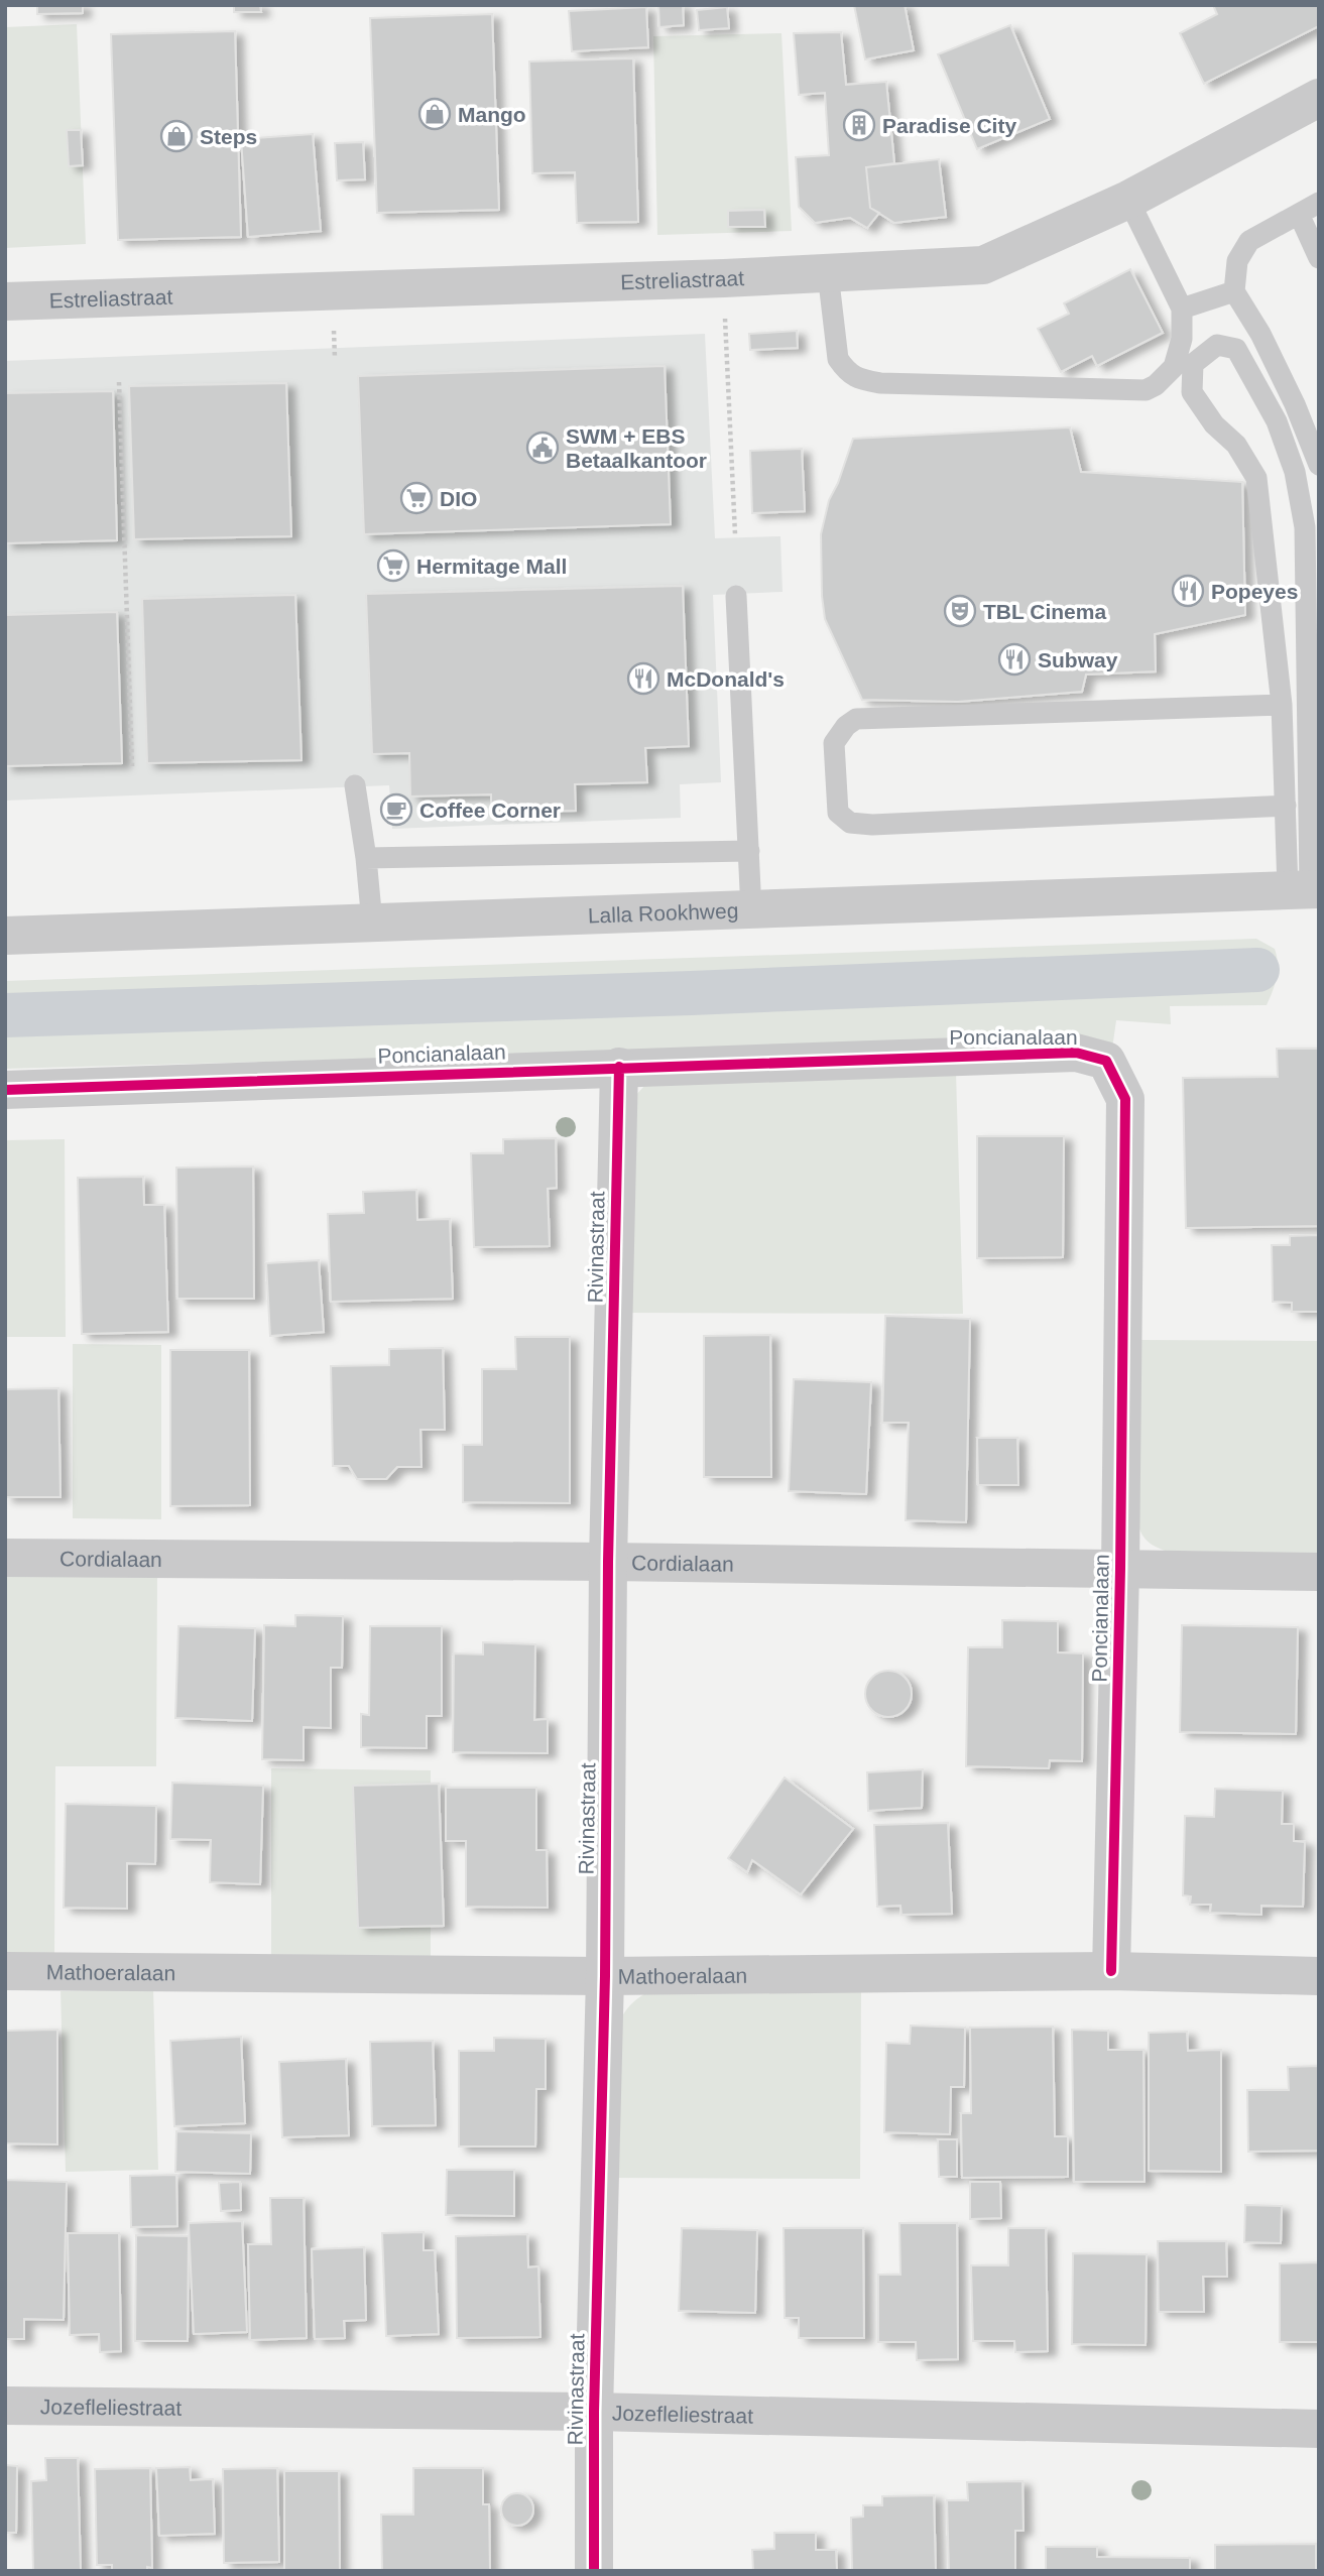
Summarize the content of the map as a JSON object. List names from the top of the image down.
{
  "streets": {
    "street": [
      "Estreliastraat",
      "Lalla Rookhweg",
      "Poncianalaan",
      "Rivinastraat",
      "Cordialaan",
      "Mathoeralaan",
      "Jozefleliestraat"
    ]
  },
  "crossings": [
    ["Poncianalaan", "Rivinastraat"],
    ["Poncianalaan", "Cordialaan"],
    ["Poncianalaan", "Mathoeralaan"],
    ["Rivinastraat", "Cordialaan"],
    ["Rivinastraat", "Mathoeralaan"],
    ["Rivinastraat", "Jozefleliestraat"]
  ],
  "places": {
    "shop": ["Mango", "Steps"],
    "building": ["Paradise City"],
    "public building": ["SWM + EBS Betaalkantoor"],
    "supermarket": ["DIO", "Hermitage Mall"],
    "restaurant": ["Popeyes", "Subway", "McDonald's"],
    "theatre": ["TBL Cinema"],
    "cafe": ["Coffee Corner"]
  }
}
